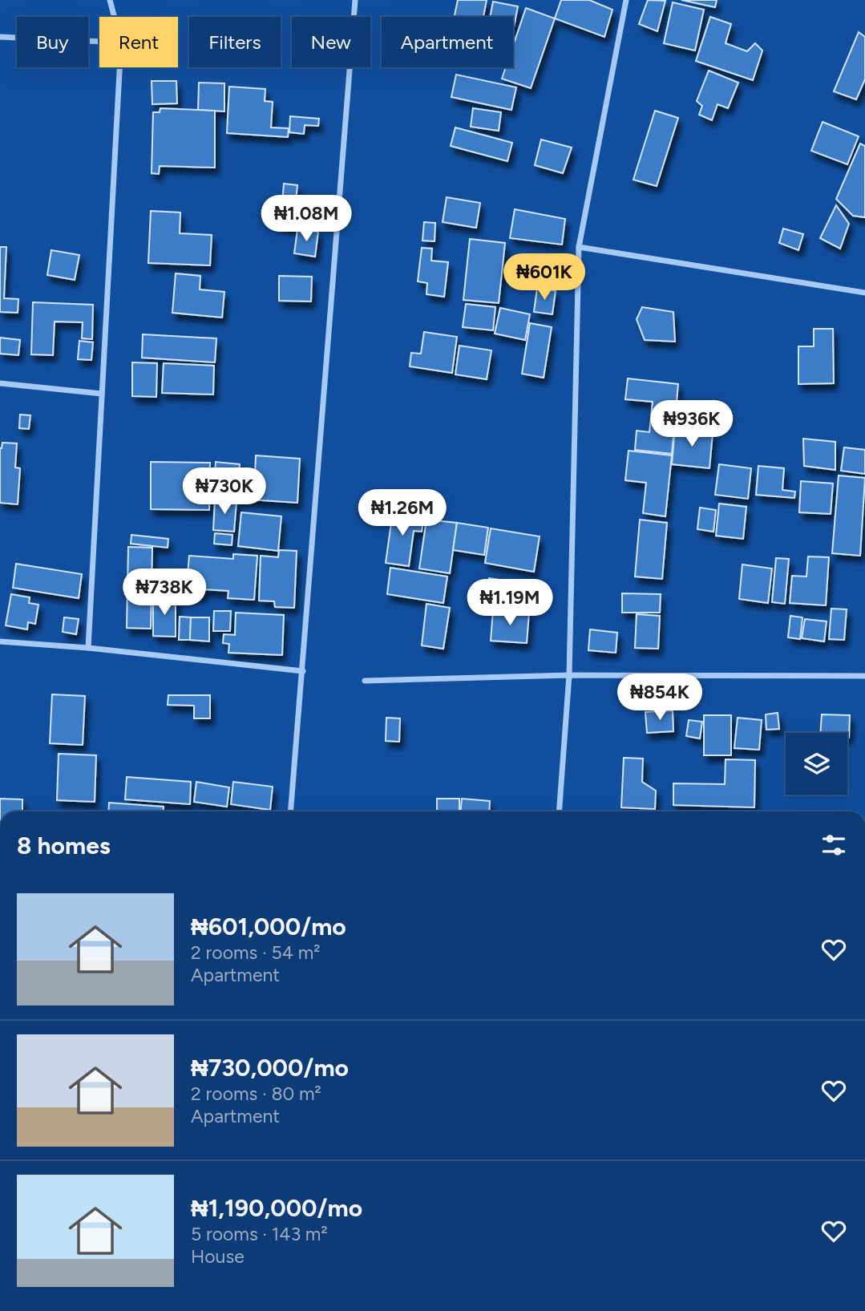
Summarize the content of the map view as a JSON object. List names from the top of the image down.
{
  "page": {
    "chip": [
      "Buy",
      "Rent",
      "Filters",
      "New",
      "Apartment"
    ],
    "price": [
      "₦1.08M",
      "₦601K",
      "₦936K",
      "₦730K",
      "₦1.26M",
      "₦738K",
      "₦1.19M",
      "₦854K"
    ],
    "heading": "8 homes",
    "list": [
      {
        "name": "₦601,000/mo",
        "note": "2 rooms · 54 m² · Apartment"
      },
      {
        "name": "₦730,000/mo",
        "note": "2 rooms · 80 m² · Apartment"
      },
      {
        "name": "₦1,190,000/mo",
        "note": "5 rooms · 143 m² · House"
      }
    ]
  }
}
